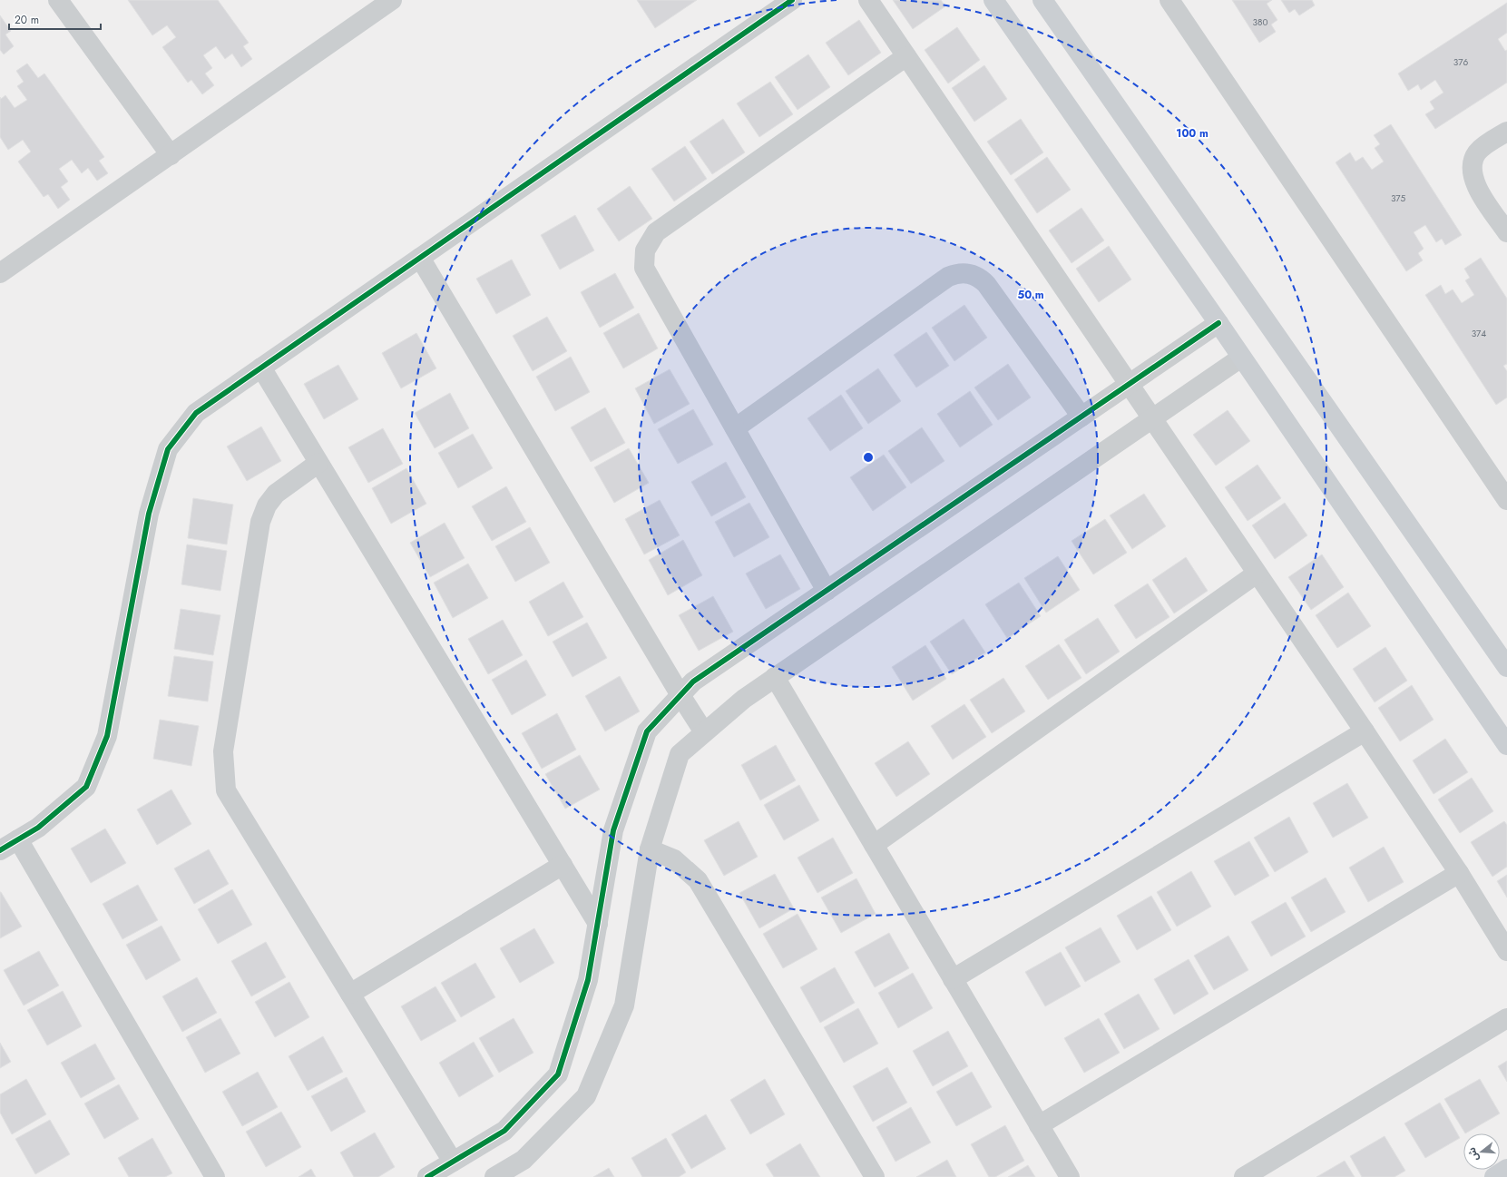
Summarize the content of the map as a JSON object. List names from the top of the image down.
{
  "house_numbers": [
    "380",
    "376",
    "375",
    "374"
  ],
  "scale_bar": "20 m",
  "north": "left",
  "rings": ["100 m", "50 m"]
}
